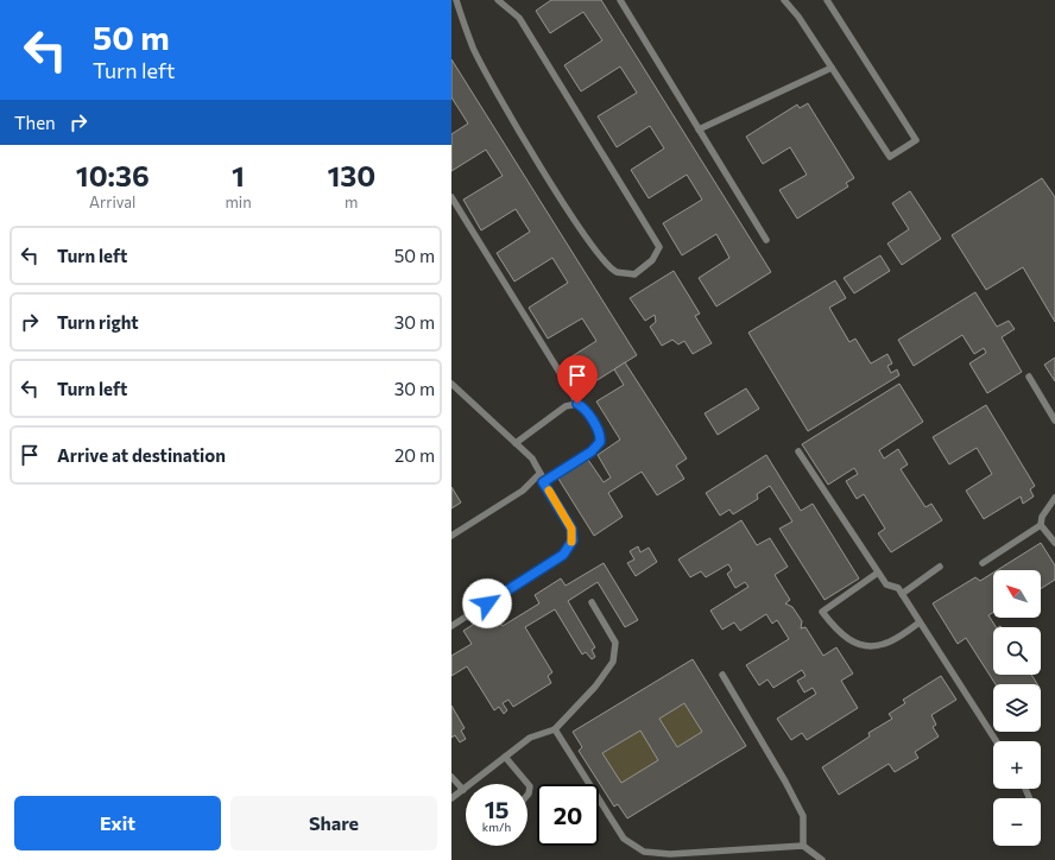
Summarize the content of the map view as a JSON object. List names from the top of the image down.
{
  "north": "top left",
  "page": {
    "turn": ["50 m", "Turn left"],
    "then": "Then",
    "eta": [
      "10:36",
      "Arrival",
      "1",
      "min",
      "130",
      "m"
    ],
    "list": [
      {
        "name": "Turn left",
        "value": "50 m"
      },
      {
        "name": "Turn right",
        "value": "30 m"
      },
      {
        "name": "Turn left",
        "value": "30 m"
      },
      {
        "name": "Arrive at destination",
        "value": "20 m"
      }
    ],
    "map_buttons": ["+", "−"],
    "speed": "15 km/h",
    "limit": "20",
    "buttons": ["Exit", "Share"]
  }
}
